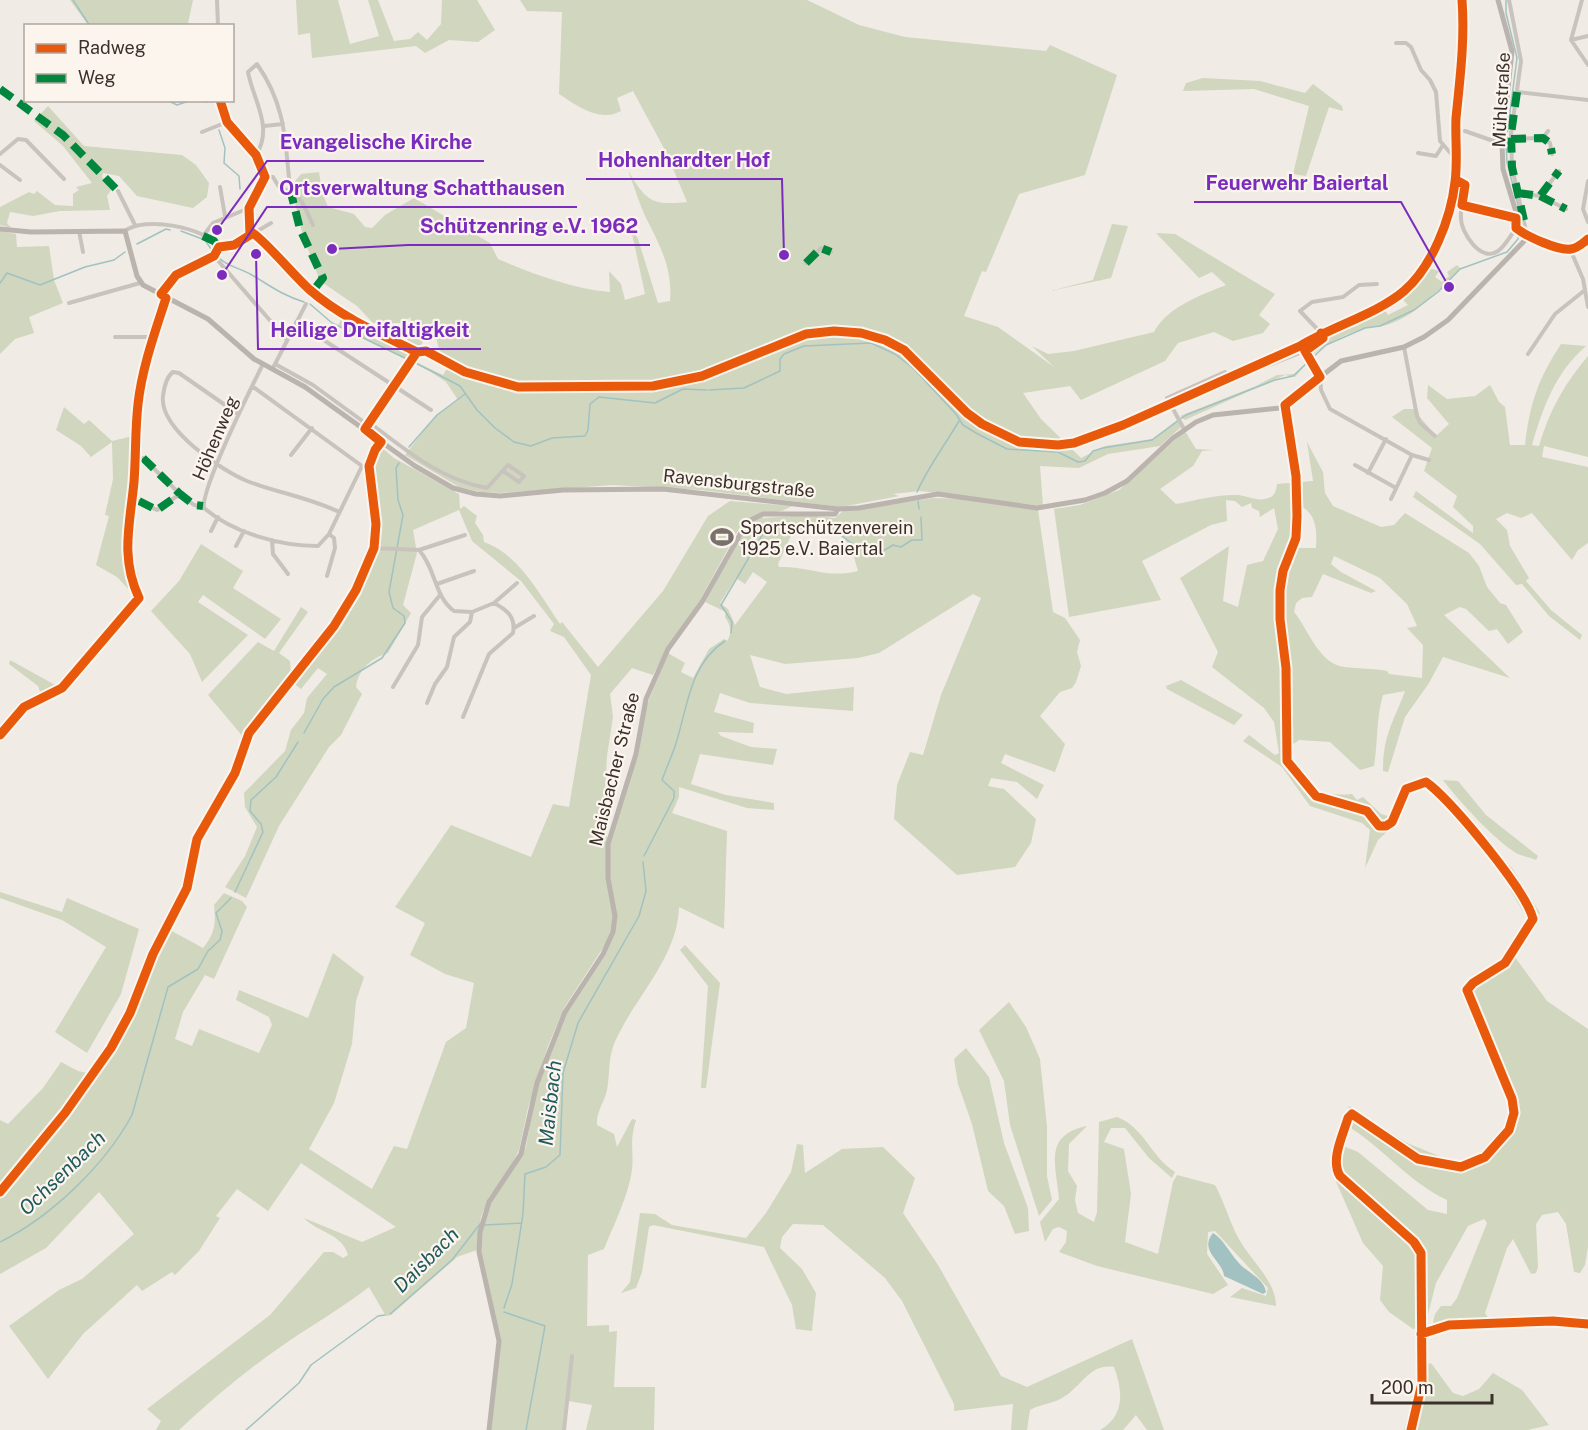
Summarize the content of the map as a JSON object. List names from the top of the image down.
{
  "streets": {
    "street": [
      "Mühlstraße",
      "Höhenweg",
      "Ravensburgstraße",
      "Maisbacher Straße"
    ]
  },
  "crossings": [
    ["Ravensburgstraße", "Maisbacher Straße"]
  ],
  "water": ["Maisbach", "Ochsenbach", "Daisbach"],
  "places": {
    "other": [
      "Evangelische Kirche",
      "Schützenring e.V. 1962",
      "Heilige Dreifaltigkeit",
      "Hohenhardter Hof",
      "Ortsverwaltung Schatthausen",
      "Feuerwehr Baiertal"
    ],
    "sports": ["Sportschützenverein 1925 e.V. Baiertal"]
  },
  "legend": ["Radweg", "Weg"],
  "scale_bar": "200 m"
}
